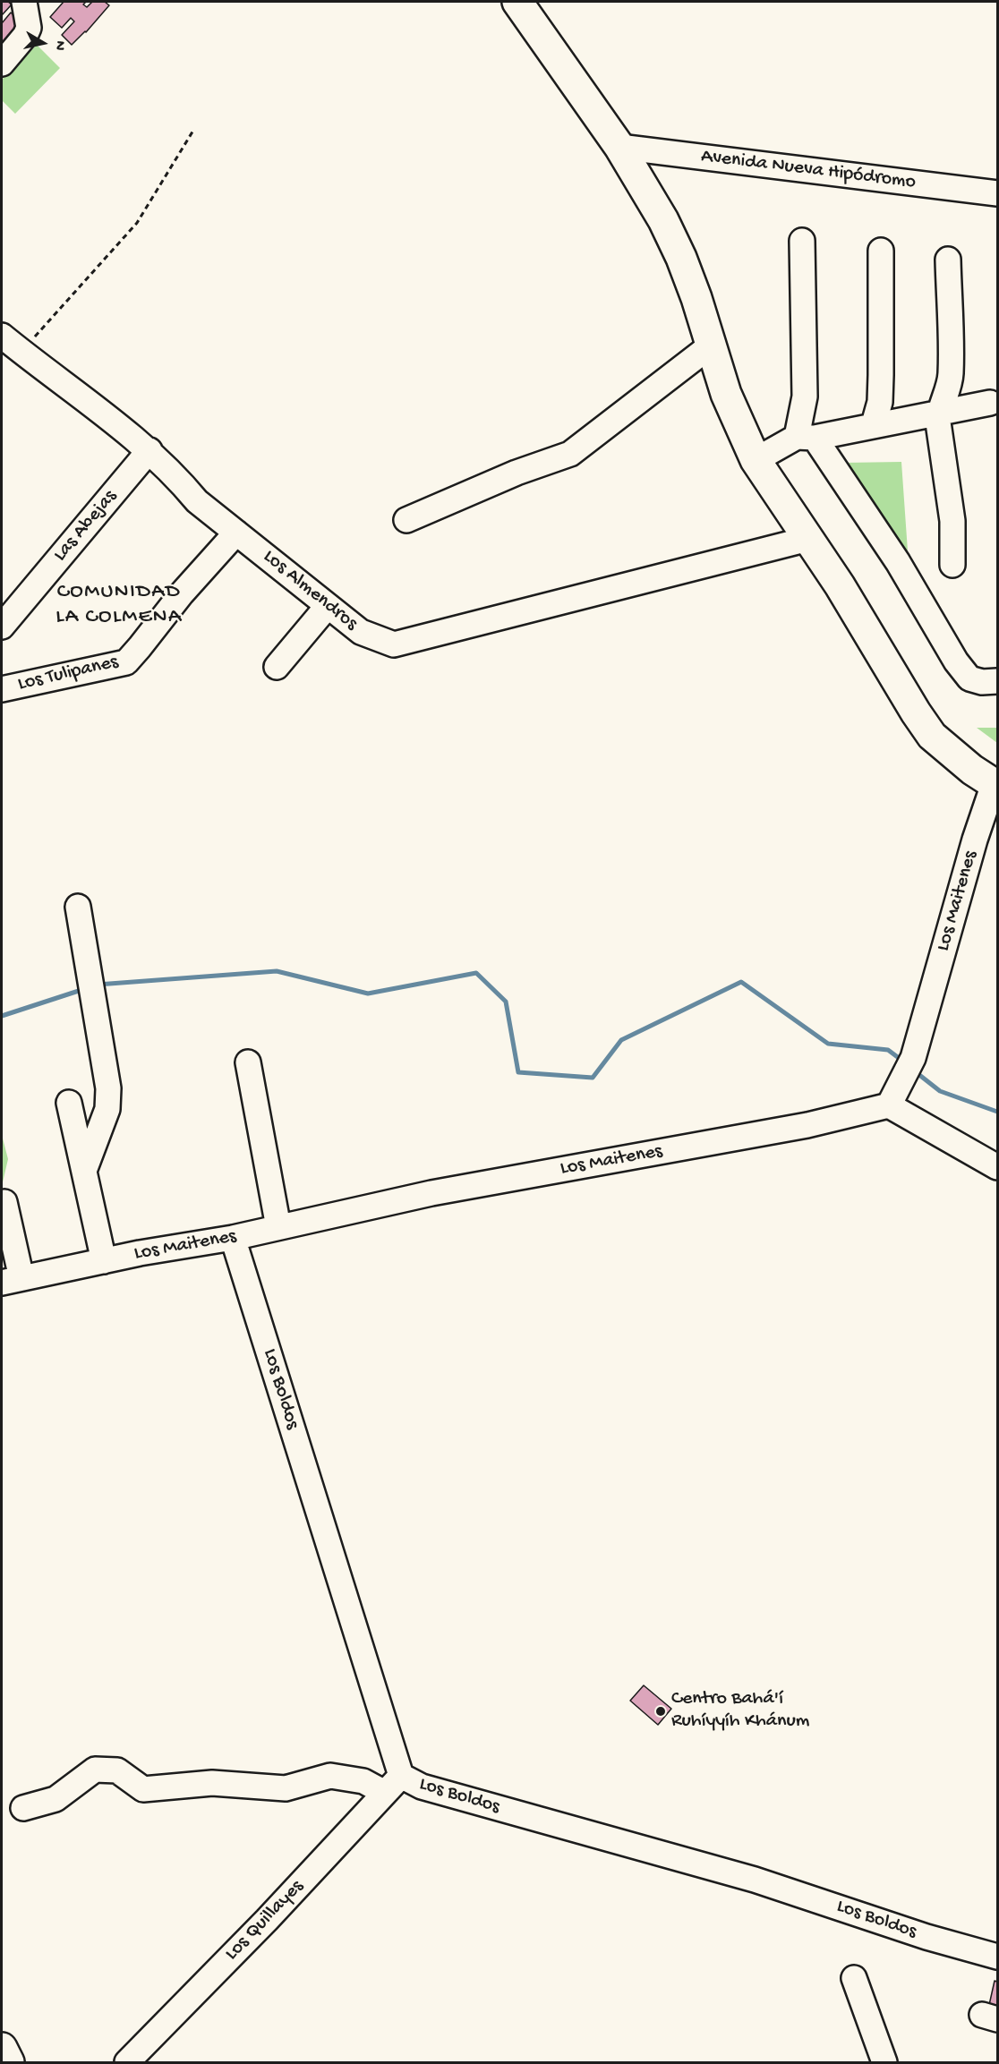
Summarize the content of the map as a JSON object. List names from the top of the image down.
{
  "streets": {
    "street": [
      "Avenida Nueva Hipódromo",
      "Las Abejas",
      "Los Almendros",
      "Los Tulipanes",
      "Los Maitenes",
      "Los Boldos",
      "Los Quillayes"
    ]
  },
  "crossings": [
    ["Las Abejas", "Los Almendros"],
    ["Los Almendros", "Los Tulipanes"],
    ["Los Maitenes", "Los Boldos"],
    ["Los Boldos", "Los Quillayes"]
  ],
  "districts": ["COMUNIDAD LA COLMENA"],
  "places": ["Centro Bahá'í Ruhíyyíh Khánum"],
  "north": "right"
}
